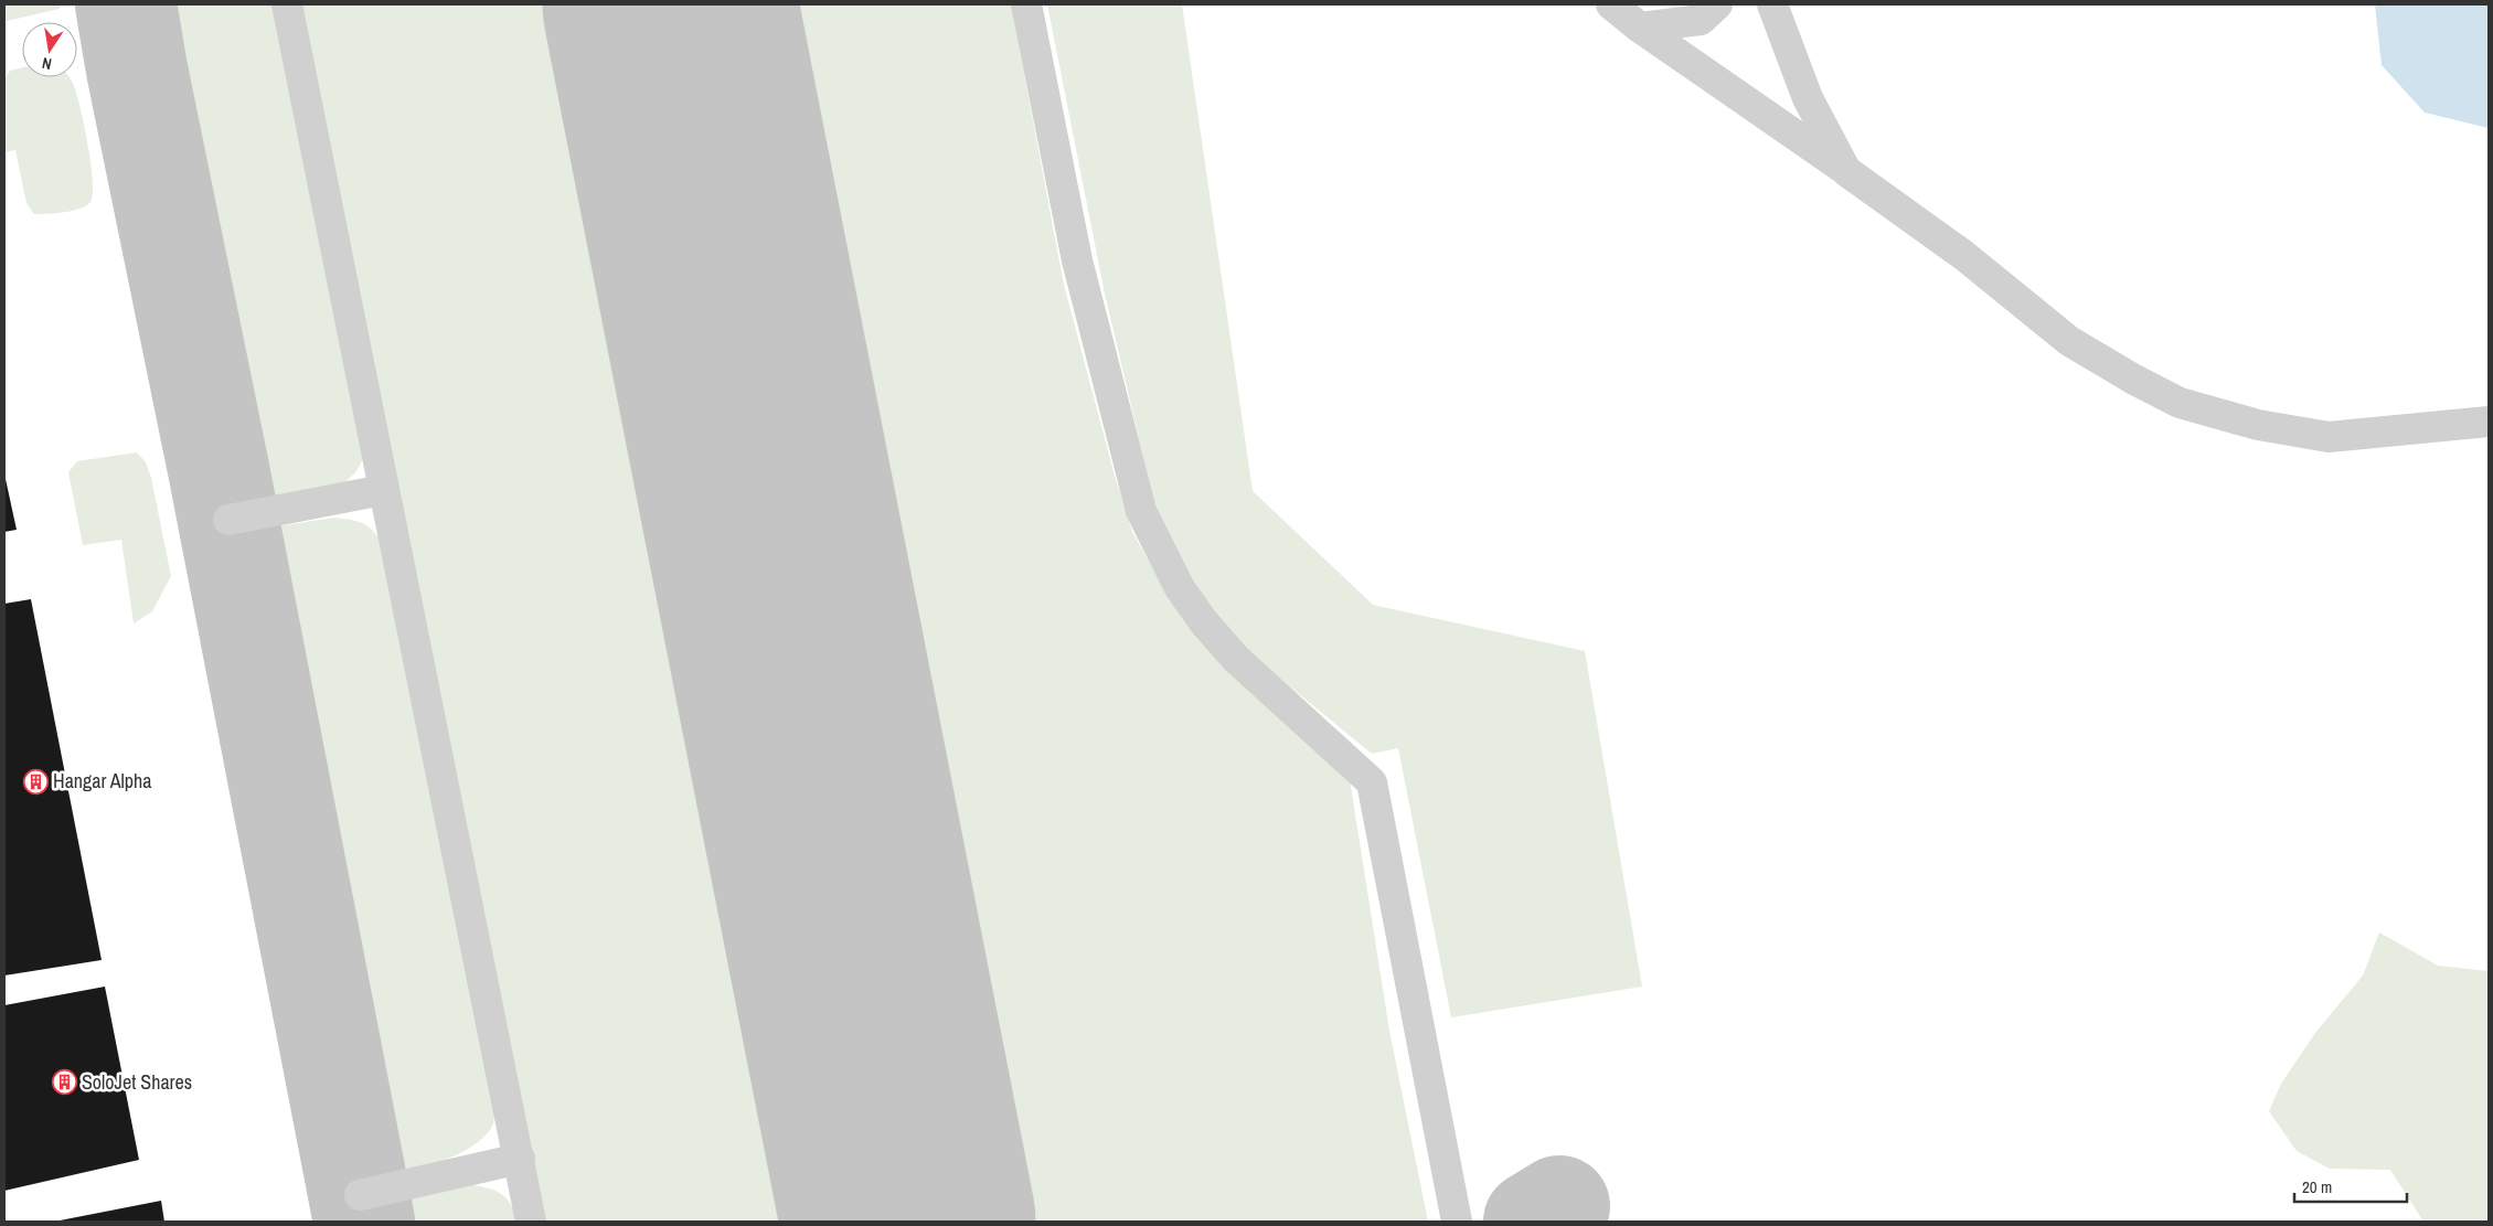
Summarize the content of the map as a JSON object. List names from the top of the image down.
{
  "places": {
    "building": ["Hangar Alpha", "SoloJet Shares"]
  },
  "scale_bar": "20 m",
  "north": "bottom"
}
